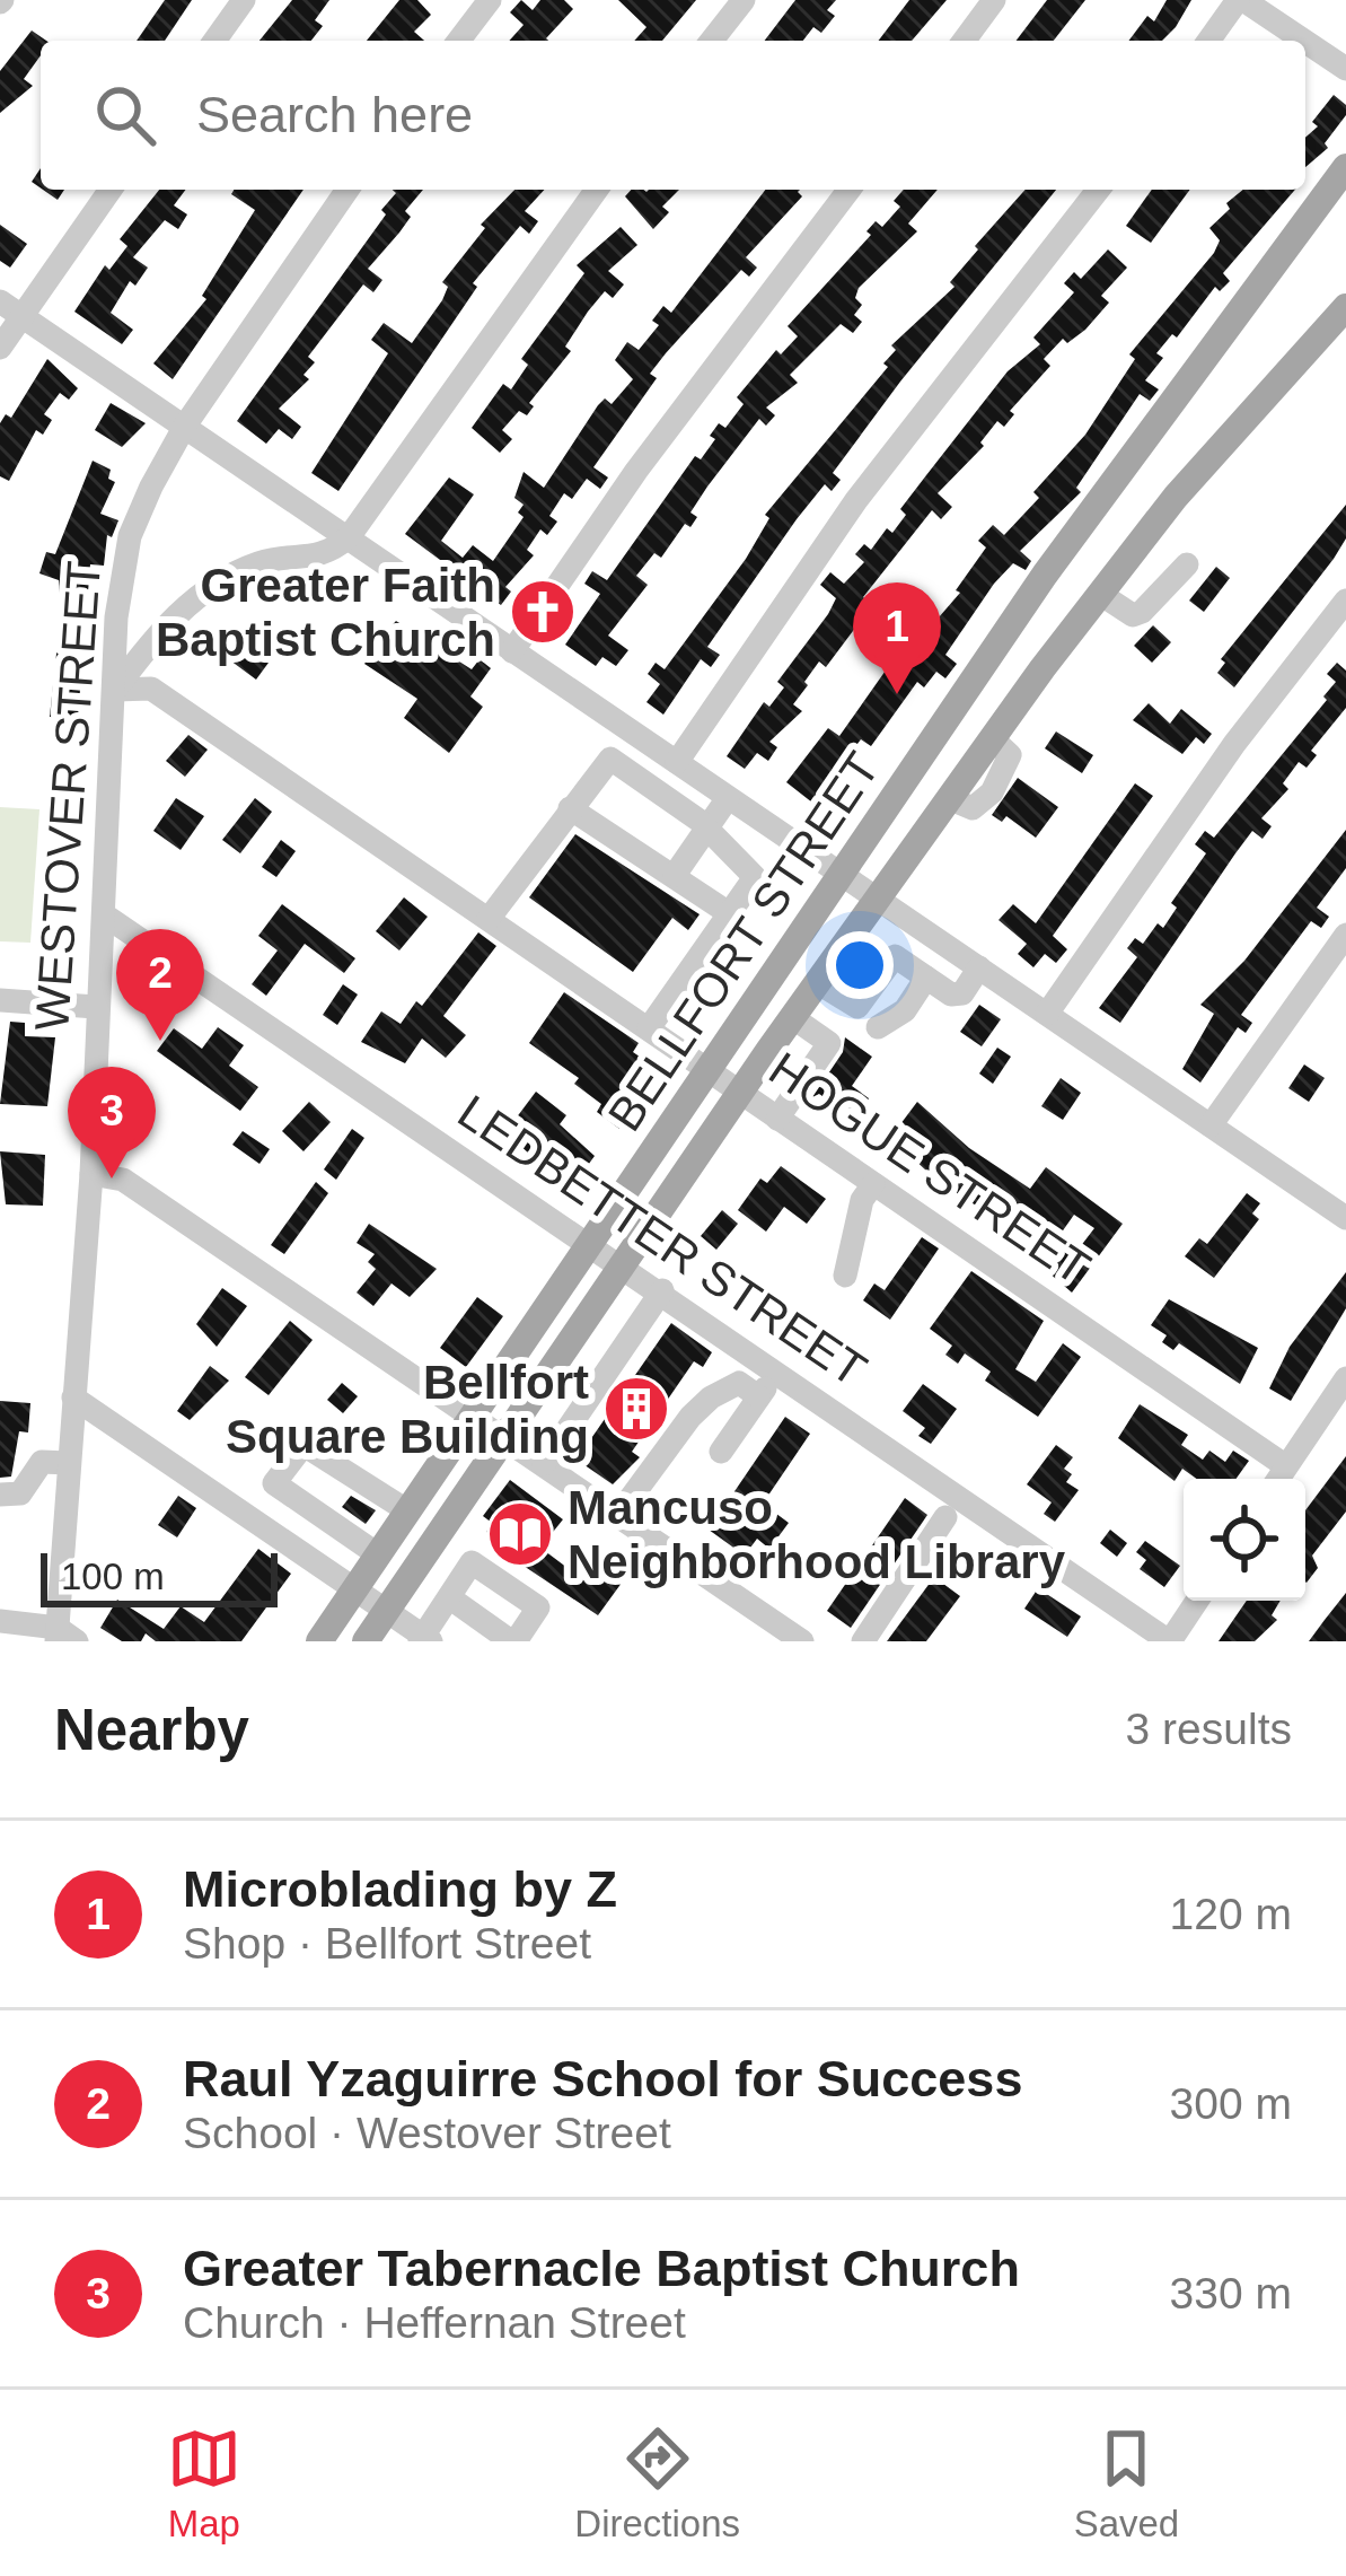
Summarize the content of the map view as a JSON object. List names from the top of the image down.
{
  "streets": {
    "main road": ["BELLFORT STREET"],
    "street": ["WESTOVER STREET", "HOGUE STREET", "LEDBETTER STREET"]
  },
  "crossings": [
    ["WESTOVER STREET", "HOGUE STREET"],
    ["WESTOVER STREET", "LEDBETTER STREET"],
    ["BELLFORT STREET", "HOGUE STREET"],
    ["BELLFORT STREET", "LEDBETTER STREET"]
  ],
  "places": {
    "church": ["Greater Faith Baptist Church"],
    "building": ["Bellfort Square Building"],
    "library": ["Mancuso Neighborhood Library"]
  },
  "scale_bar": "100 m",
  "page": {
    "search": "Search here",
    "pins": ["1", "2", "3"],
    "scale": "100 m",
    "heading": ["Nearby", "3 results"],
    "list": [
      {
        "mark": "1",
        "name": "Microblading by Z",
        "note": "Shop · Bellfort Street",
        "value": "120 m"
      },
      {
        "mark": "2",
        "name": "Raul Yzaguirre School for Success",
        "note": "School · Westover Street",
        "value": "300 m"
      },
      {
        "mark": "3",
        "name": "Greater Tabernacle Baptist Church",
        "note": "Church · Heffernan Street",
        "value": "330 m"
      }
    ],
    "nav": ["Map", "Directions", "Saved"]
  }
}
